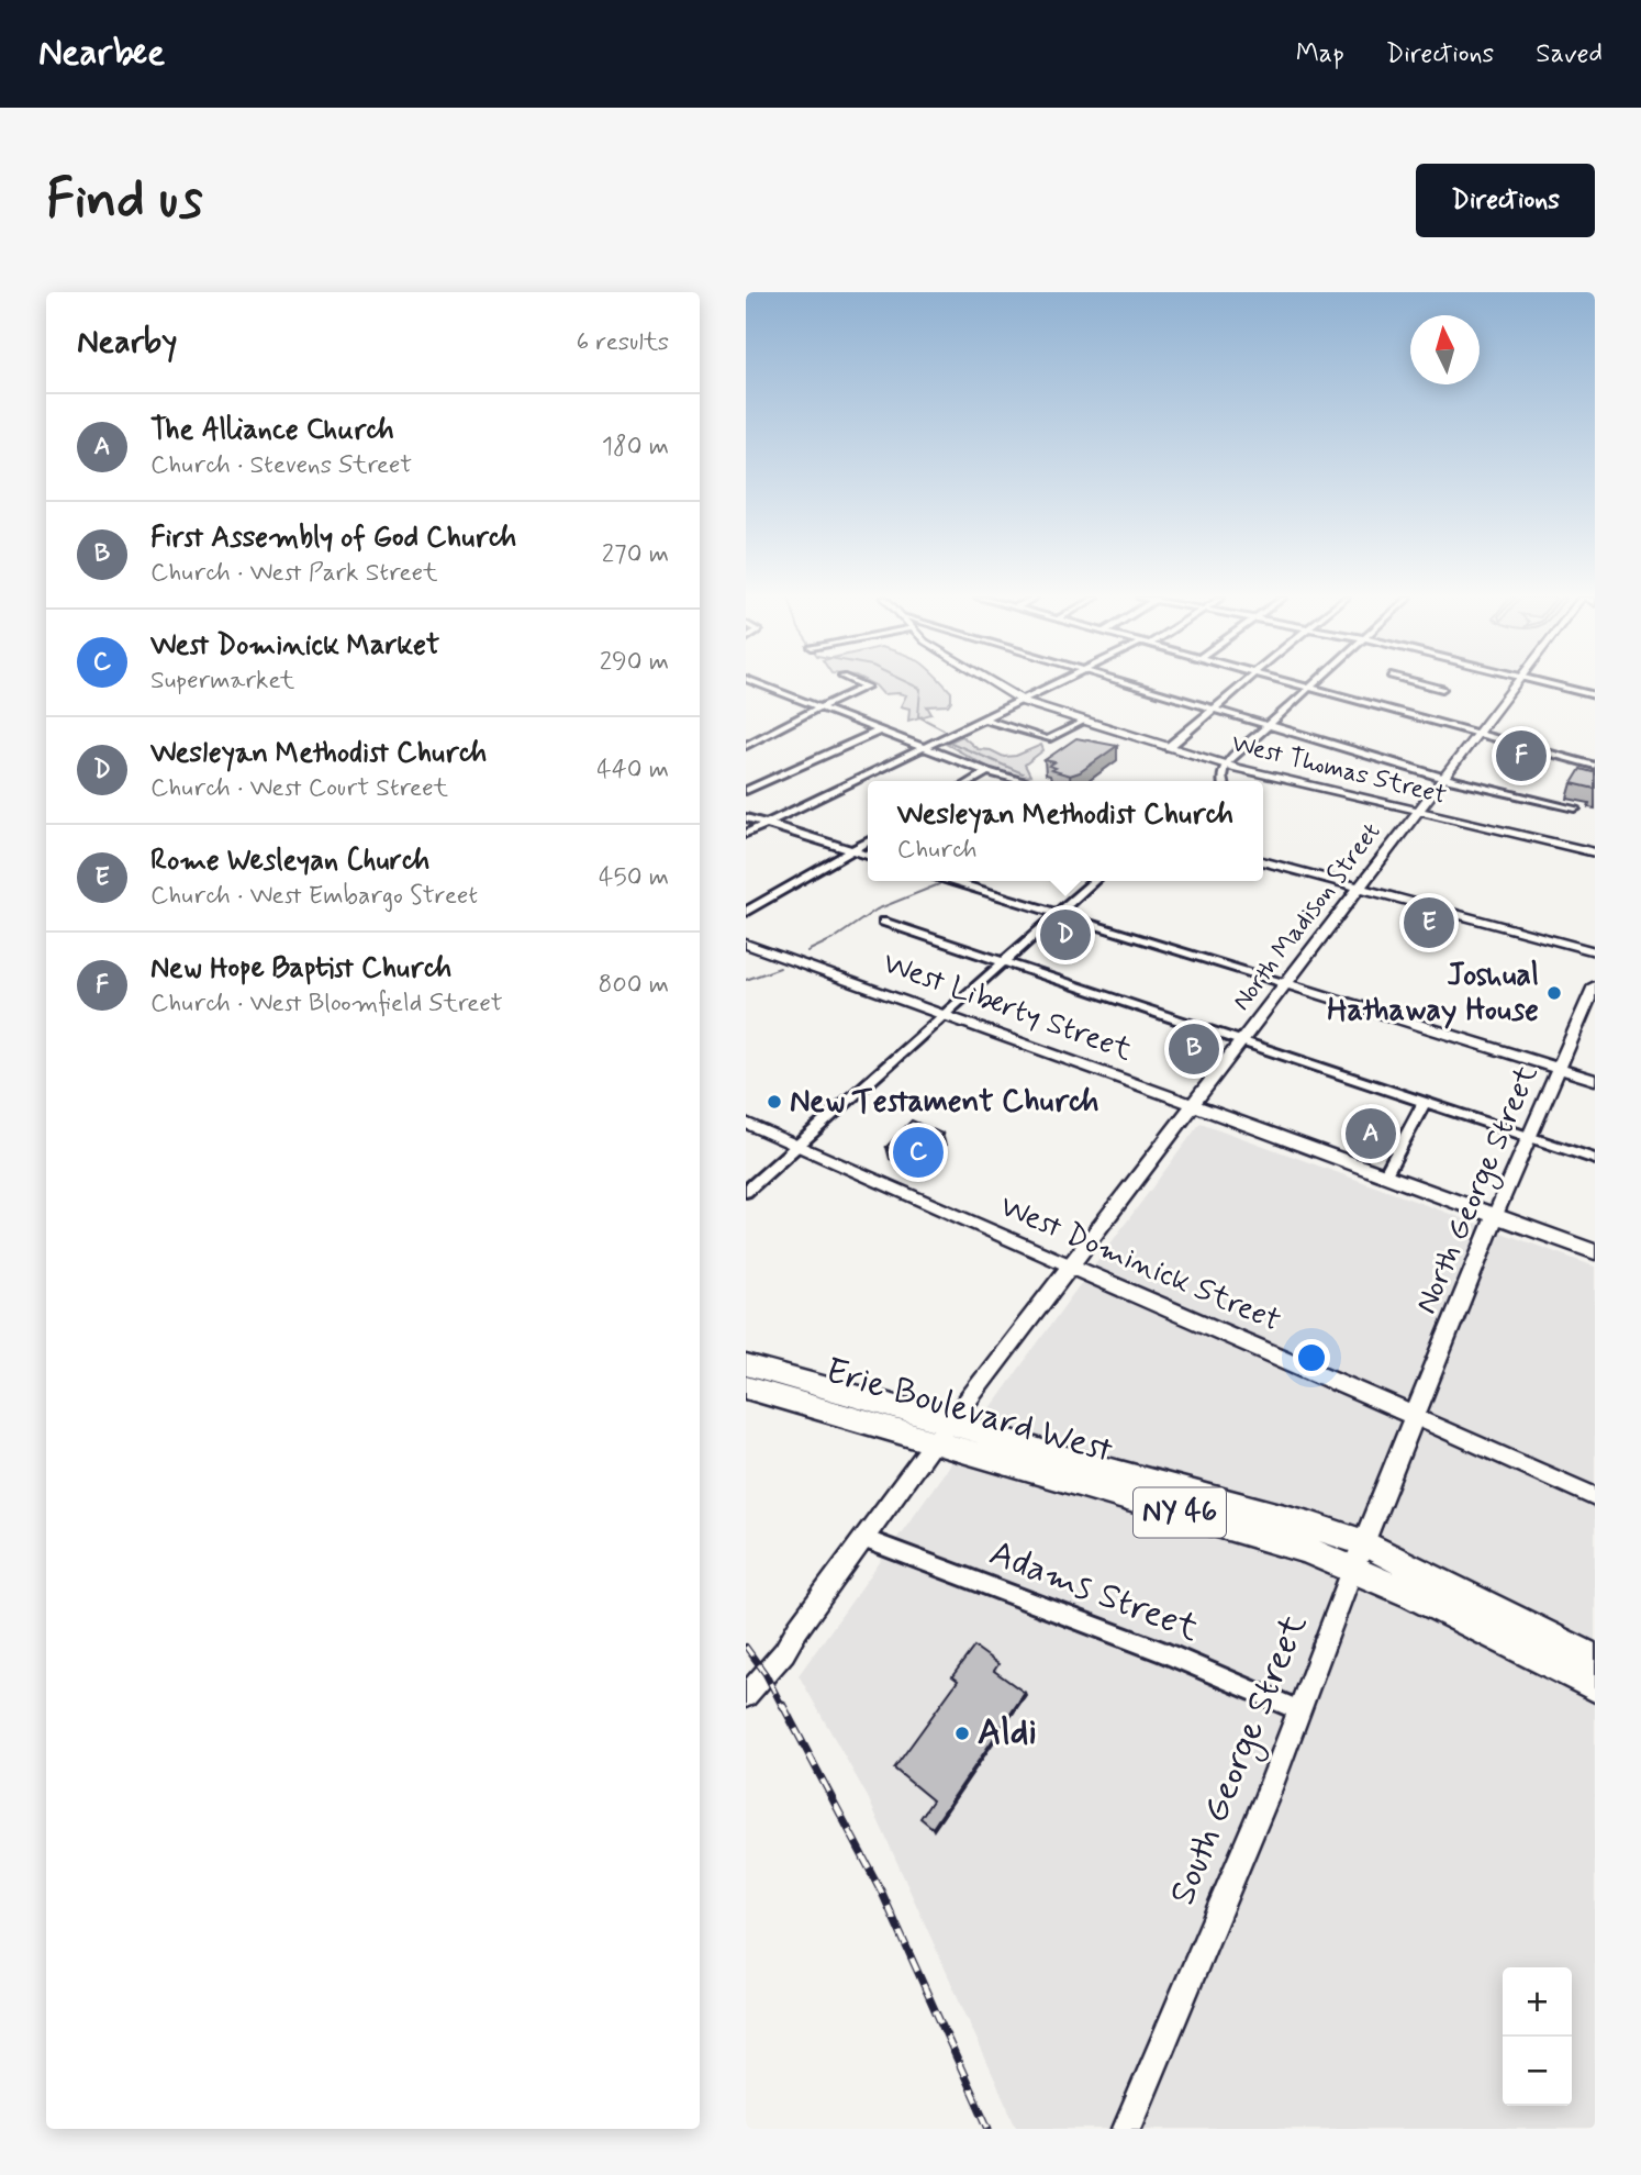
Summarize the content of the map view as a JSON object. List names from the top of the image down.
{
  "streets": {
    "main road": [
      "North Madison Street",
      "West Liberty Street",
      "North George Street",
      "West Dominick Street",
      "Erie Boulevard West",
      "NY 46",
      "South George Street"
    ],
    "street": ["West Thomas Street", "Adams Street"]
  },
  "crossings": [
    ["West Thomas Street", "North Madison Street"],
    ["North Madison Street", "West Liberty Street"],
    ["North Madison Street", "West Dominick Street"],
    ["North Madison Street", "Erie Boulevard West"],
    ["West Liberty Street", "North George Street"],
    ["North George Street", "West Dominick Street"],
    ["North George Street", "South George Street"],
    ["West Dominick Street", "South George Street"],
    ["Erie Boulevard West", "South George Street"],
    ["Adams Street", "South George Street"]
  ],
  "places": ["Joshual Hathaway House", "New Testament Church", "Aldi"],
  "north": "top",
  "page": {
    "header": "Nearbee",
    "nav": ["Map", "Directions", "Saved"],
    "buttons": "Directions",
    "title": "Find us",
    "heading": ["Nearby", "6 results"],
    "list": [
      {
        "mark": "A",
        "name": "The Alliance Church",
        "note": "Church · Stevens Street",
        "value": "180 m"
      },
      {
        "mark": "B",
        "name": "First Assembly of God Church",
        "note": "Church · West Park Street",
        "value": "270 m"
      },
      {
        "mark": "C",
        "name": "West Dominick Market",
        "note": "Supermarket",
        "value": "290 m"
      },
      {
        "mark": "D",
        "name": "Wesleyan Methodist Church",
        "note": "Church · West Court Street",
        "value": "440 m"
      },
      {
        "mark": "E",
        "name": "Rome Wesleyan Church",
        "note": "Church · West Embargo Street",
        "value": "450 m"
      },
      {
        "mark": "F",
        "name": "New Hope Baptist Church",
        "note": "Church · West Bloomfield Street",
        "value": "800 m"
      }
    ],
    "pins": [
      "F",
      "E",
      "D",
      "B",
      "A",
      "C"
    ],
    "popup": ["Wesleyan Methodist Church", "Church"],
    "map_buttons": ["+", "−"]
  }
}
